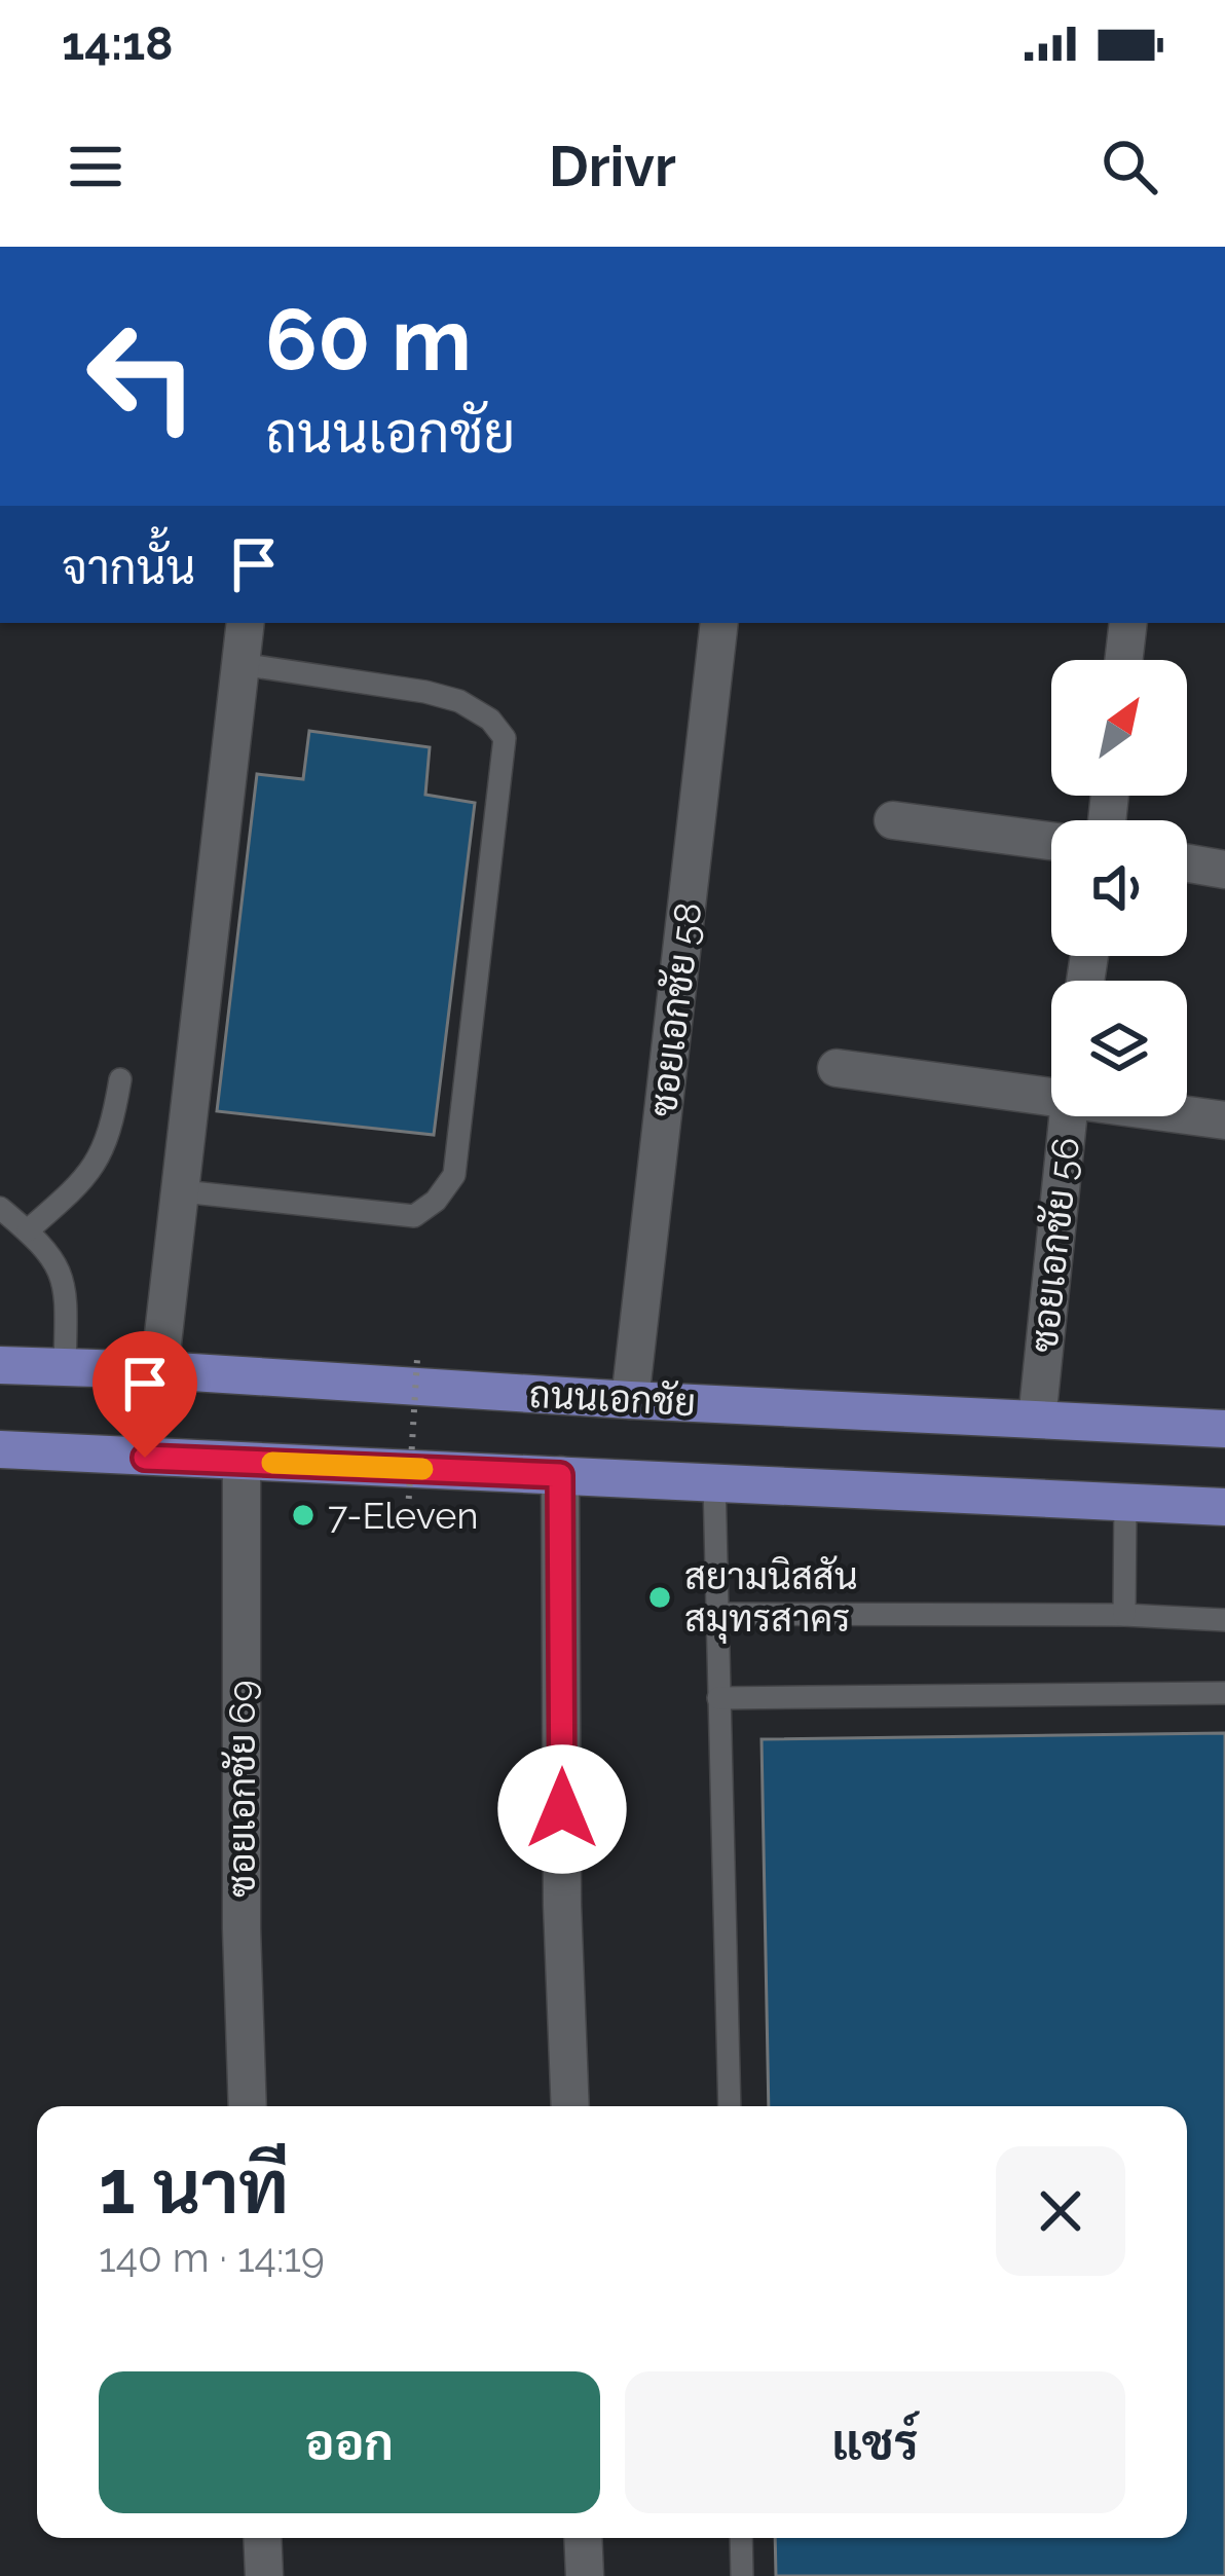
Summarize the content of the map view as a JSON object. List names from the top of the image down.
{
  "streets": {
    "main road": ["ถนนเอกชัย"],
    "street": ["ซอยเอกชัย 58", "ซอยเอกชัย 56", "ซอยเอกชัย 69"]
  },
  "crossings": [
    ["ซอยเอกชัย 58", "ถนนเอกชัย"],
    ["ซอยเอกชัย 56", "ถนนเอกชัย"]
  ],
  "places": ["7-Eleven", "สยามนิสสัน สมุทรสาคร"],
  "north": "top right",
  "page": {
    "status": "14:18",
    "header": "Drivr",
    "turn": ["60 m", "ถนนเอกชัย"],
    "then": "จากนั้น",
    "heading": ["1 นาที", "140 m · 14:19"],
    "buttons": ["ออก", "แชร์"]
  }
}
